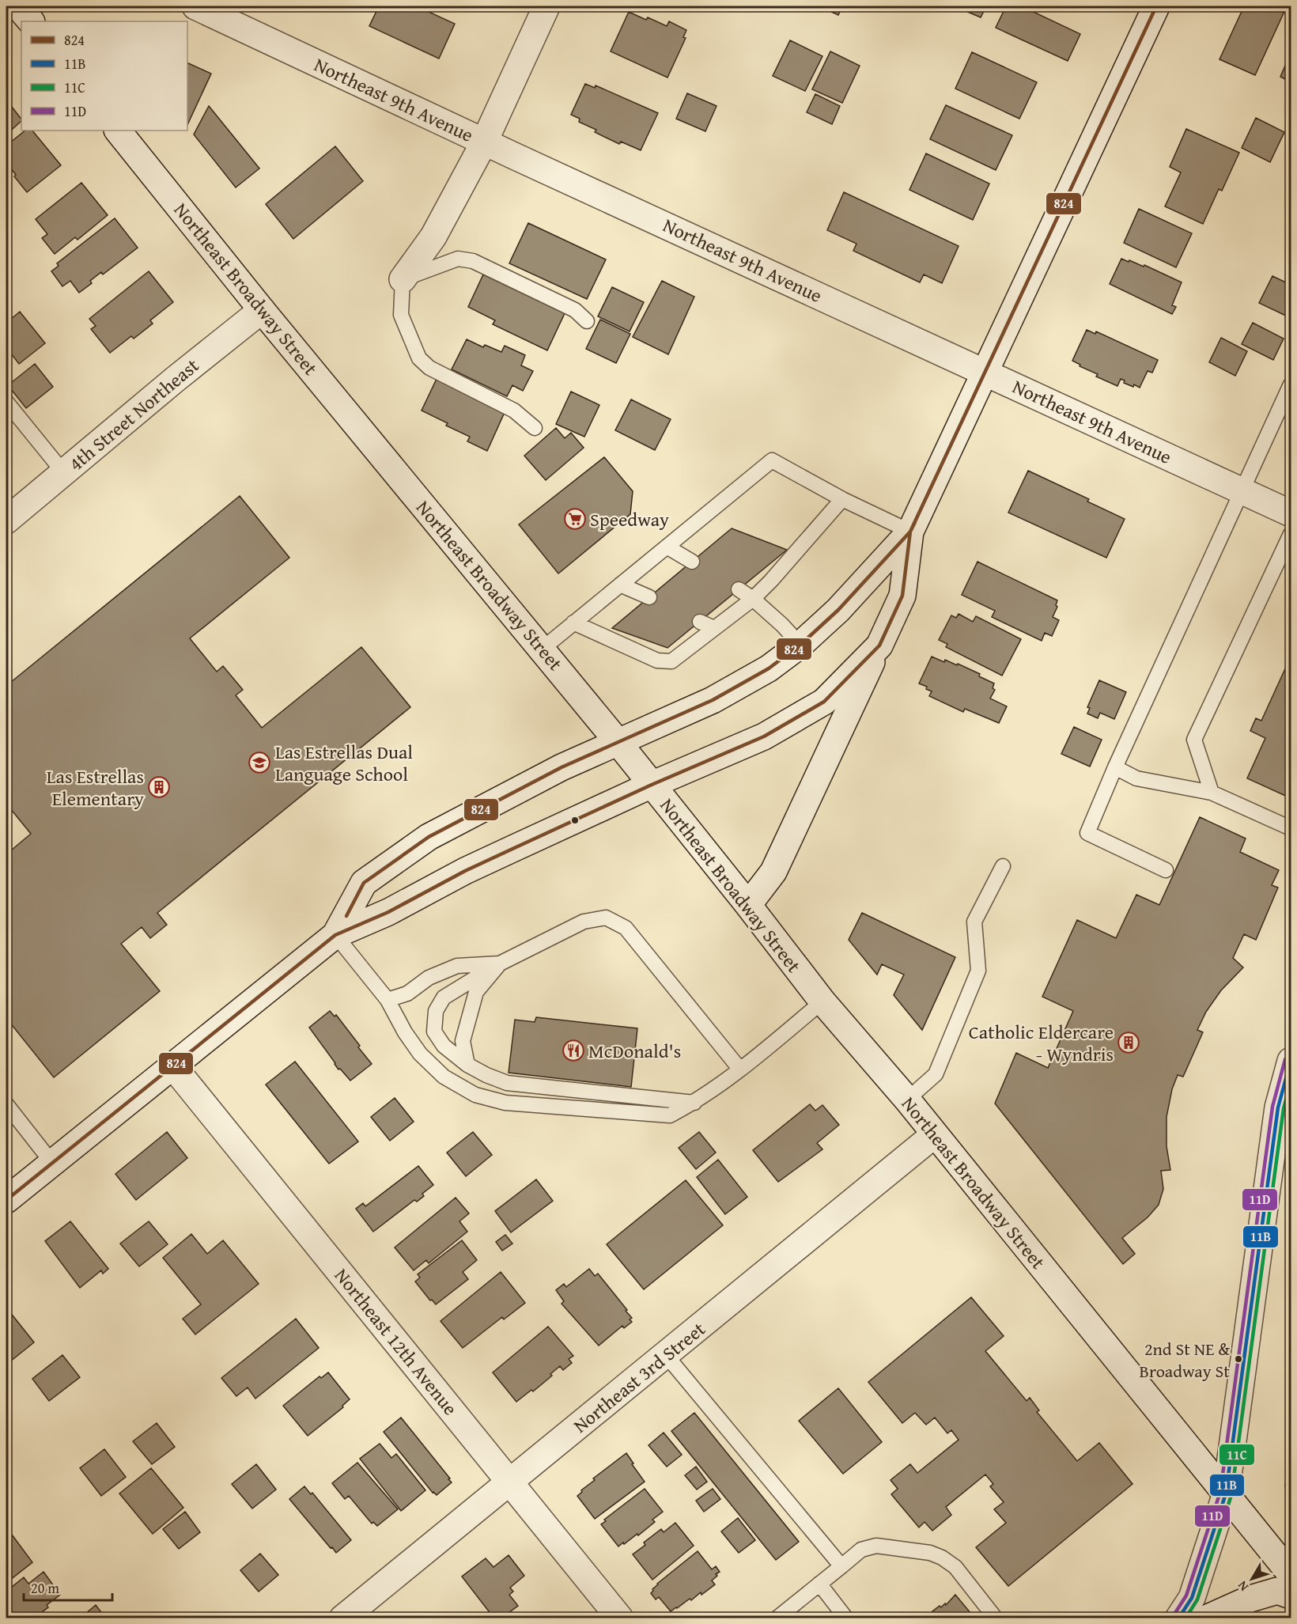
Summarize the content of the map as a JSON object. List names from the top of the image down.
{
  "streets": {
    "main road": [
      "Northeast 9th Avenue",
      "Northeast Broadway Street",
      "4th Street Northeast",
      "Northeast 12th Avenue",
      "Northeast 3rd Street"
    ]
  },
  "crossings": [
    ["Northeast Broadway Street", "4th Street Northeast"],
    ["Northeast Broadway Street", "Northeast 3rd Street"],
    ["Northeast 12th Avenue", "Northeast 3rd Street"]
  ],
  "places": {
    "supermarket": ["Speedway"],
    "school or university": ["Las Estrellas Dual Language School"],
    "building": ["Las Estrellas Elementary", "Catholic Eldercare - Wyndris"],
    "restaurant": ["McDonald's"],
    "other": ["2nd St NE & Broadway St"]
  },
  "lines": [
    "transit line 824",
    "transit line 11D",
    "transit line 11B",
    "transit line 11C"
  ],
  "legend": [
    "824",
    "11B",
    "11C",
    "11D"
  ],
  "scale_bar": "20 m",
  "north": "bottom left"
}
